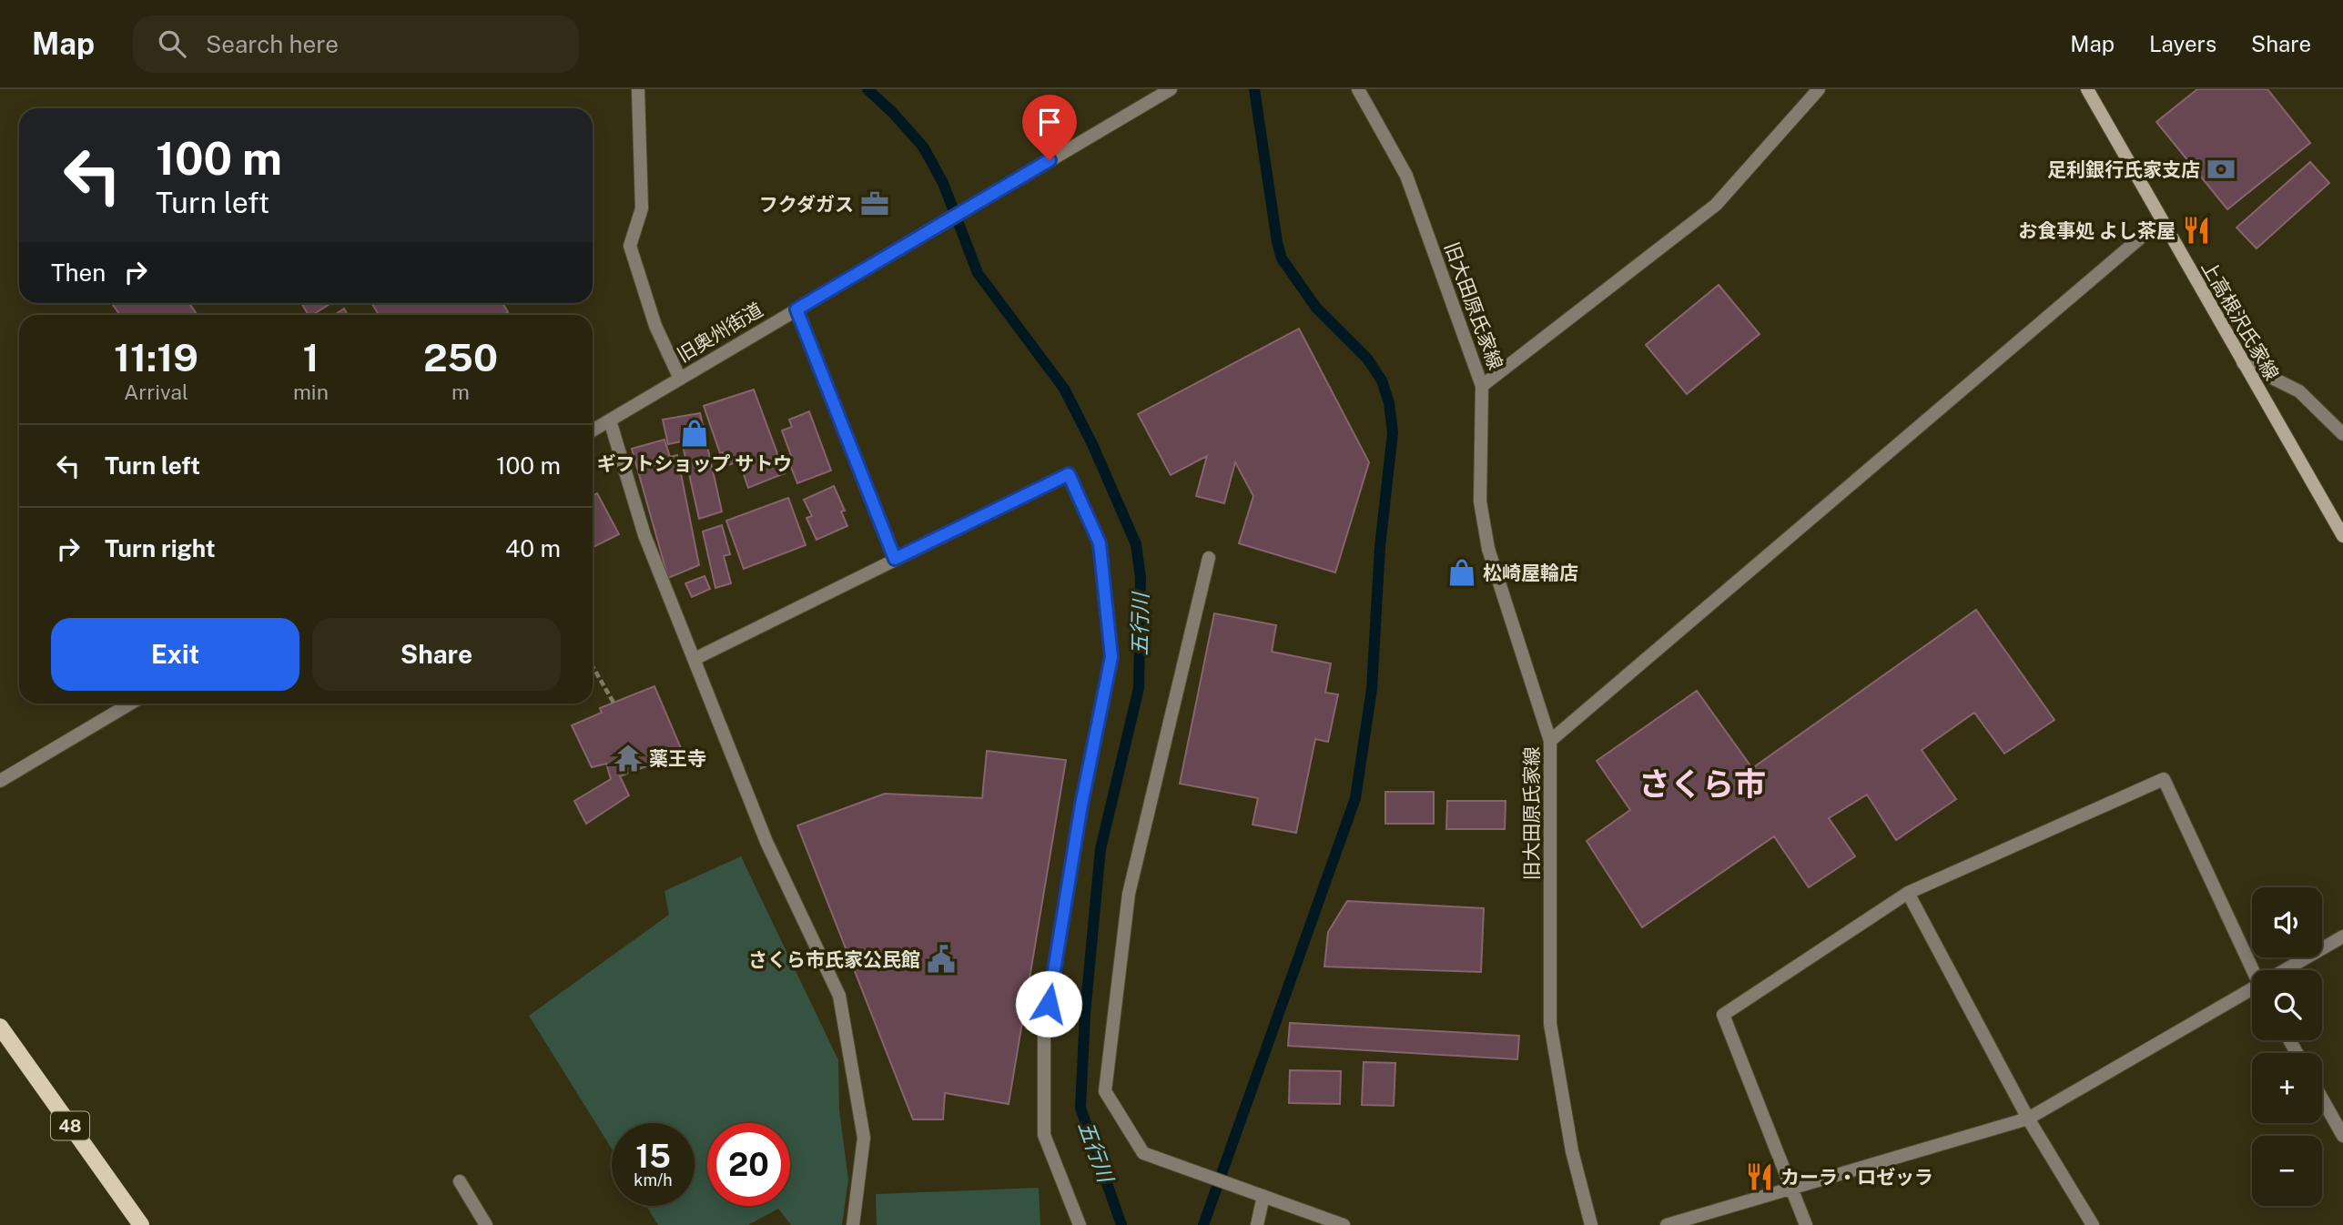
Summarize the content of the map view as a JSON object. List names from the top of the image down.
{
  "streets": {
    "main road": ["上高根沢氏家線", "48"],
    "street": ["旧大田原氏家線", "旧奥州街道"]
  },
  "districts": ["さくら市"],
  "water": ["五行川"],
  "places": {
    "bank": ["足利銀行氏家支店"],
    "office": ["フクダガス"],
    "restaurant": ["お食事処 よし茶屋", "カーラ・ロゼッラ"],
    "shop": ["ギフトショップ サトウ", "松崎屋輪店"],
    "temple": ["薬王寺"],
    "public building": ["さくら市氏家公民館"]
  },
  "page": {
    "header": "Map",
    "search": "Search here",
    "nav": ["Map", "Layers", "Share"],
    "turn": ["100 m", "Turn left"],
    "then": "Then",
    "eta": [
      "11:19",
      "Arrival",
      "1",
      "min",
      "250",
      "m"
    ],
    "list": [
      {
        "name": "Turn left",
        "value": "100 m"
      },
      {
        "name": "Turn right",
        "value": "40 m"
      }
    ],
    "buttons": ["Exit", "Share"],
    "map_buttons": ["+", "−"],
    "speed": "15 km/h",
    "limit": "20"
  }
}
